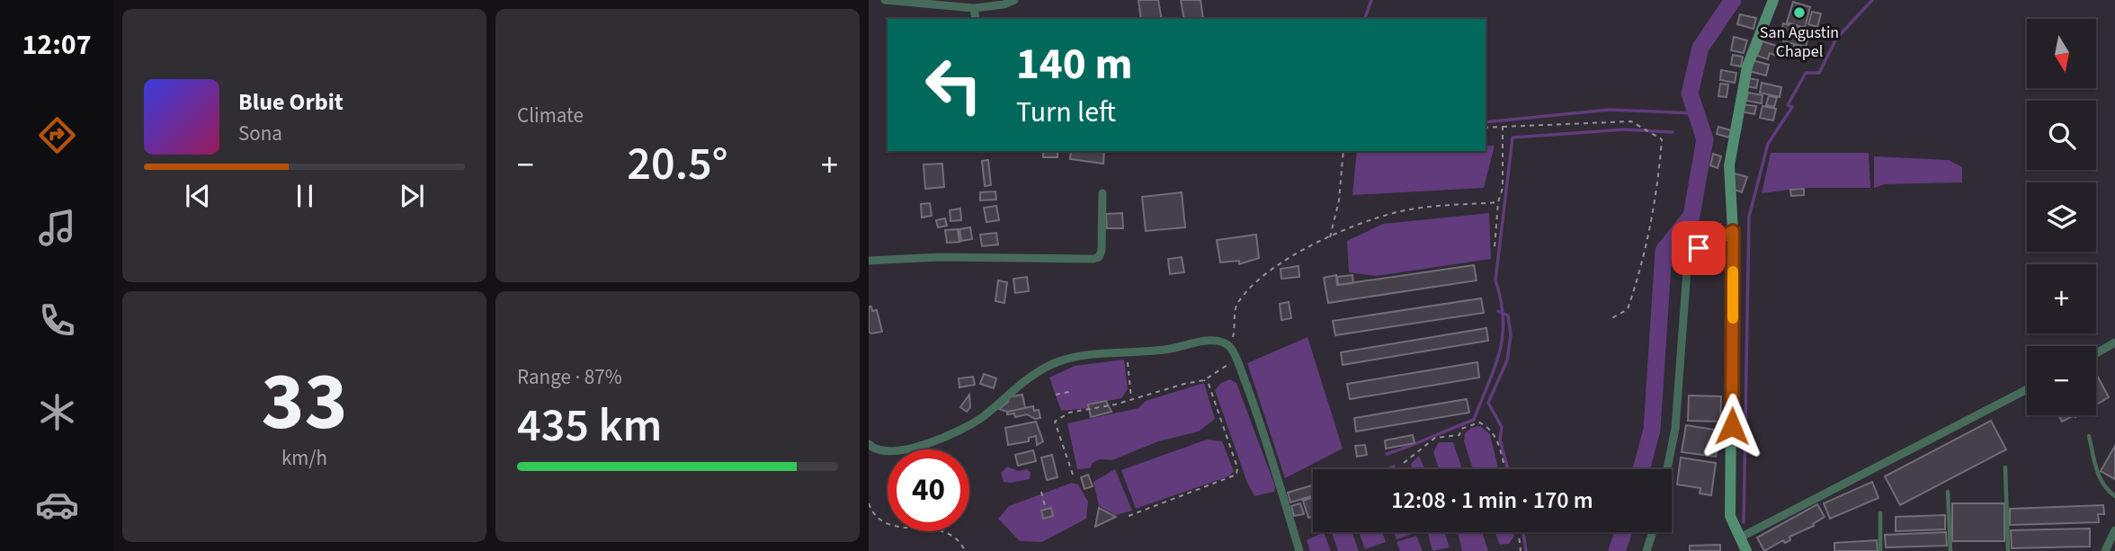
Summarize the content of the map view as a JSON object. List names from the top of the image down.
{
  "places": ["San Agustin Chapel"],
  "north": "bottom",
  "page": {
    "tabs": "12:07",
    "tile": [
      "Climate",
      ["33", "km/h"],
      ["Range · 87%", "435 km"]
    ],
    "map_buttons": ["+", "−"],
    "turn": ["140 m", "Turn left"],
    "song": ["Blue Orbit", "Sona"],
    "heat": ["−", "20.5°", "+"],
    "limit": "40",
    "trip": "12:08 · 1 min · 170 m"
  }
}
